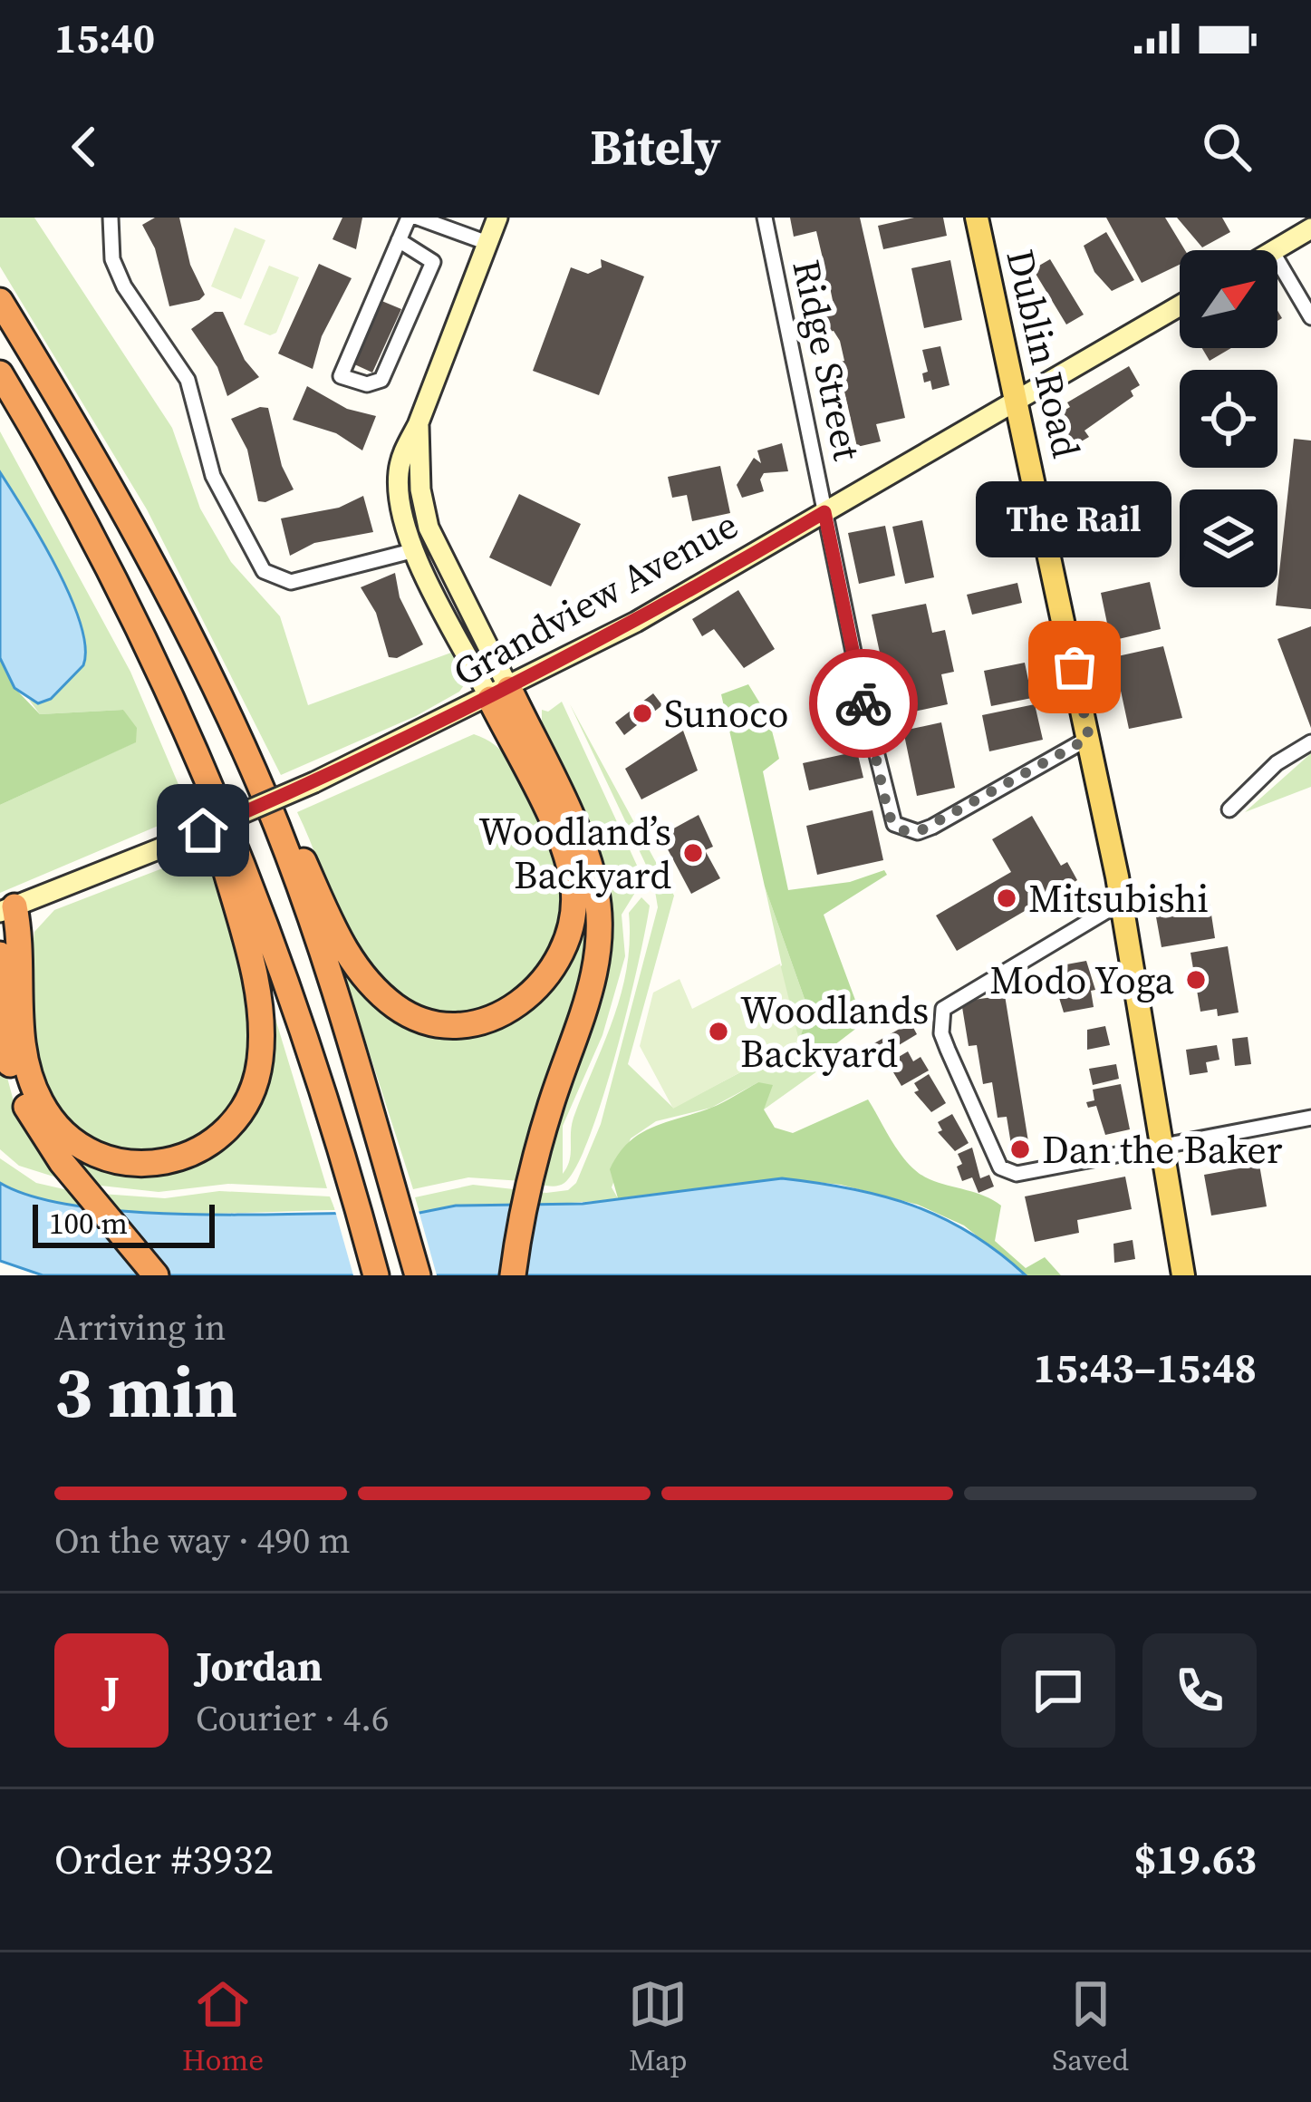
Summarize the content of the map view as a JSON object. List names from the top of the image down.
{
  "streets": {
    "main road": ["Dublin Road", "Grandview Avenue"],
    "street": ["Ridge Street"]
  },
  "crossings": [
    ["Dublin Road", "Ridge Street"],
    ["Dublin Road", "Grandview Avenue"],
    ["Ridge Street", "Grandview Avenue"]
  ],
  "places": [
    "The Rail",
    "Sunoco",
    "Woodland’s Backyard",
    "Mitsubishi",
    "Modo Yoga",
    "Woodlands Backyard",
    "Dan the Baker"
  ],
  "scale_bar": "100 m",
  "north": "top right",
  "page": {
    "status": "15:40",
    "header": "Bitely",
    "bubble": "The Rail",
    "scale": "100 m",
    "heading": ["3 min", "Arriving in", "15:43–15:48"],
    "panel": [
      "Jordan",
      "Courier · 4.6",
      "Order #3932",
      "$19.63"
    ],
    "bar": "On the way · 490 m",
    "round": "J",
    "tabs": ["Home", "Map", "Saved"]
  }
}
